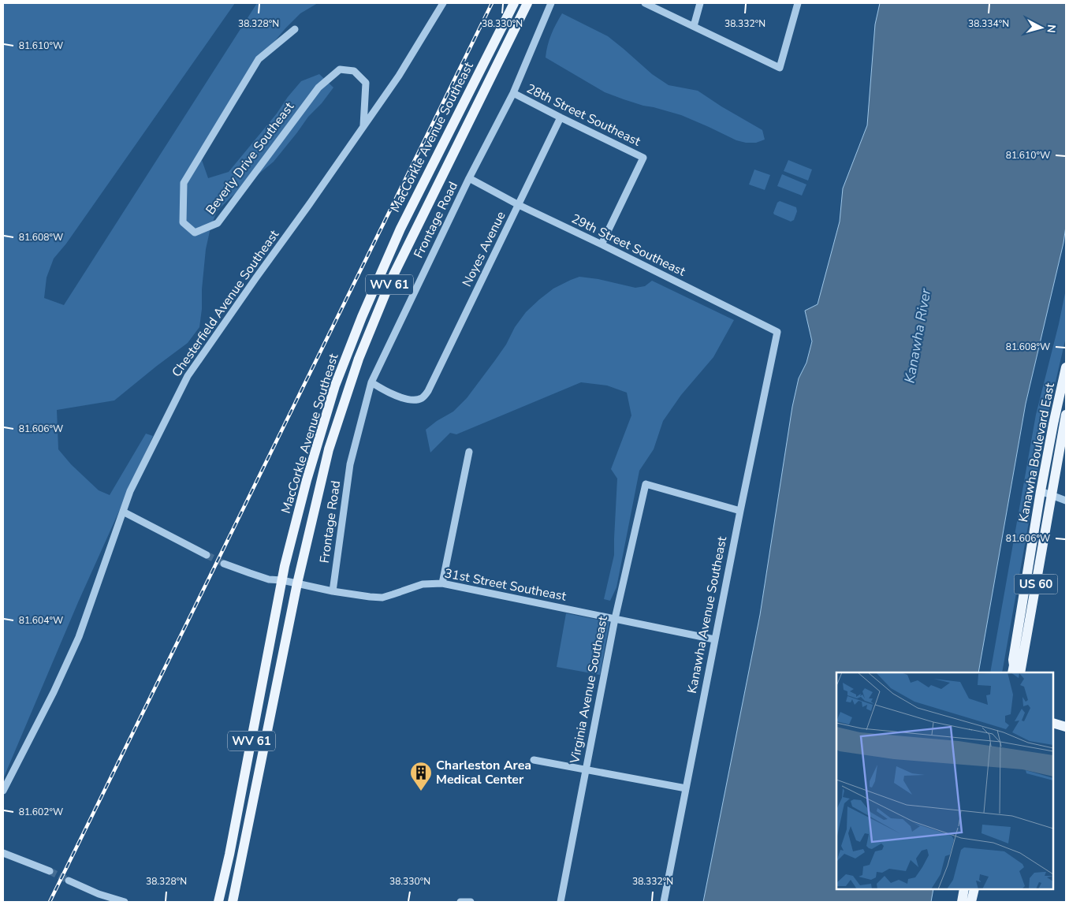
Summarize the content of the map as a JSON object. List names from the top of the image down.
{
  "streets": {
    "main road": [
      "MacCorkle Avenue Southeast",
      "WV 61",
      "Kanawha Boulevard East",
      "US 60"
    ],
    "street": [
      "28th Street Southeast",
      "Beverly Drive Southeast",
      "Frontage Road",
      "29th Street Southeast",
      "Noyes Avenue",
      "Chesterfield Avenue Southeast",
      "31st Street Southeast",
      "Kanawha Avenue Southeast",
      "Virginia Avenue Southeast"
    ]
  },
  "crossings": [
    ["28th Street Southeast", "Frontage Road"],
    ["28th Street Southeast", "29th Street Southeast"],
    ["28th Street Southeast", "Noyes Avenue"],
    ["MacCorkle Avenue Southeast", "31st Street Southeast"],
    ["Beverly Drive Southeast", "Chesterfield Avenue Southeast"],
    ["Frontage Road", "29th Street Southeast"],
    ["Frontage Road", "Noyes Avenue"],
    ["Frontage Road", "31st Street Southeast"],
    ["29th Street Southeast", "Noyes Avenue"],
    ["29th Street Southeast", "Kanawha Avenue Southeast"],
    ["31st Street Southeast", "Kanawha Avenue Southeast"],
    ["31st Street Southeast", "Virginia Avenue Southeast"],
    ["Kanawha Avenue Southeast", "Virginia Avenue Southeast"]
  ],
  "water": ["Kanawha River"],
  "places": {
    "building": ["Charleston Area Medical Center"]
  },
  "north": "right",
  "coordinates": [
    "38.328°N",
    "38.330°N",
    "38.332°N",
    "38.334°N",
    "81.610°W",
    "81.608°W",
    "81.606°W",
    "81.604°W",
    "81.602°W"
  ]
}
